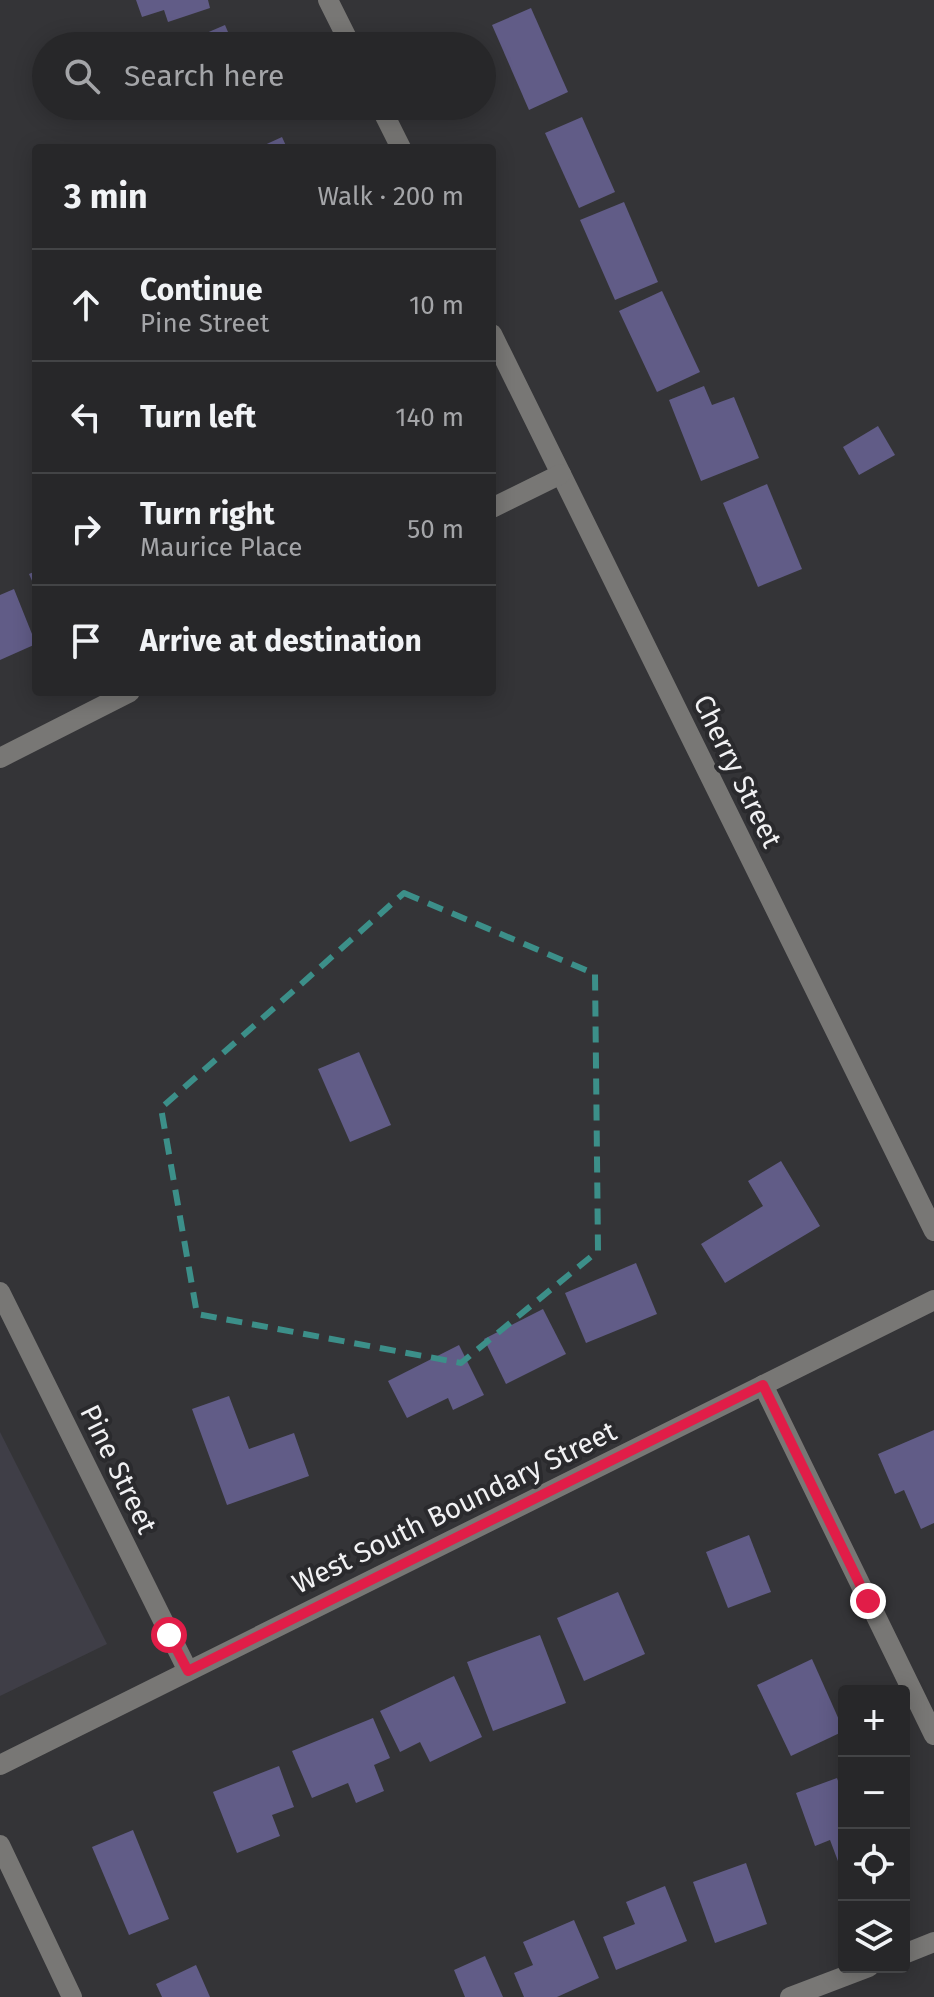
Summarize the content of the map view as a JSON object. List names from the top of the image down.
{
  "streets": {
    "street": ["Cherry Street", "Pine Street", "West South Boundary Street"]
  },
  "crossings": [
    ["Pine Street", "West South Boundary Street"]
  ],
  "page": {
    "search": "Search here",
    "heading": ["3 min", "Walk · 200 m"],
    "list": [
      ["Continue", "Pine Street", "10 m"],
      ["Turn left", "140 m"],
      ["Turn right", "Maurice Place", "50 m"],
      "Arrive at destination"
    ],
    "map_buttons": ["+", "−"]
  }
}
